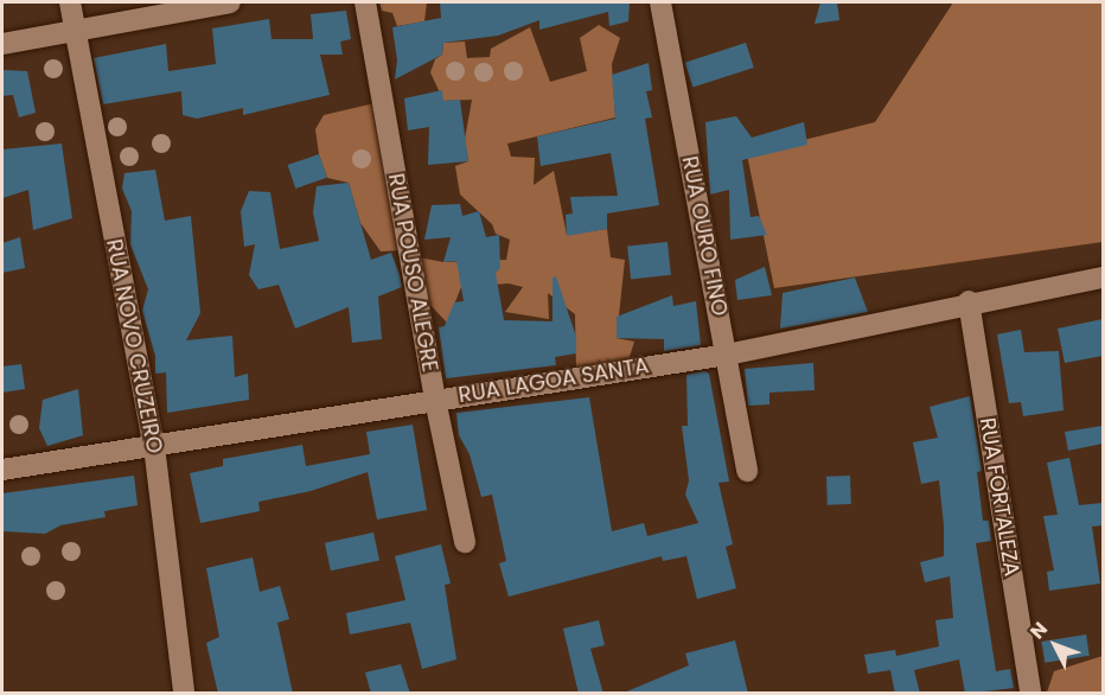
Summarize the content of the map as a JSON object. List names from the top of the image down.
{
  "streets": {
    "street": [
      "RUA OURO FINO",
      "RUA POUSO ALEGRE",
      "RUA NOVO CRUZEIRO",
      "RUA LAGOA SANTA",
      "RUA FORTALEZA"
    ]
  },
  "crossings": [
    ["RUA OURO FINO", "RUA LAGOA SANTA"],
    ["RUA POUSO ALEGRE", "RUA LAGOA SANTA"],
    ["RUA NOVO CRUZEIRO", "RUA LAGOA SANTA"],
    ["RUA LAGOA SANTA", "RUA FORTALEZA"]
  ],
  "north": "top left"
}
